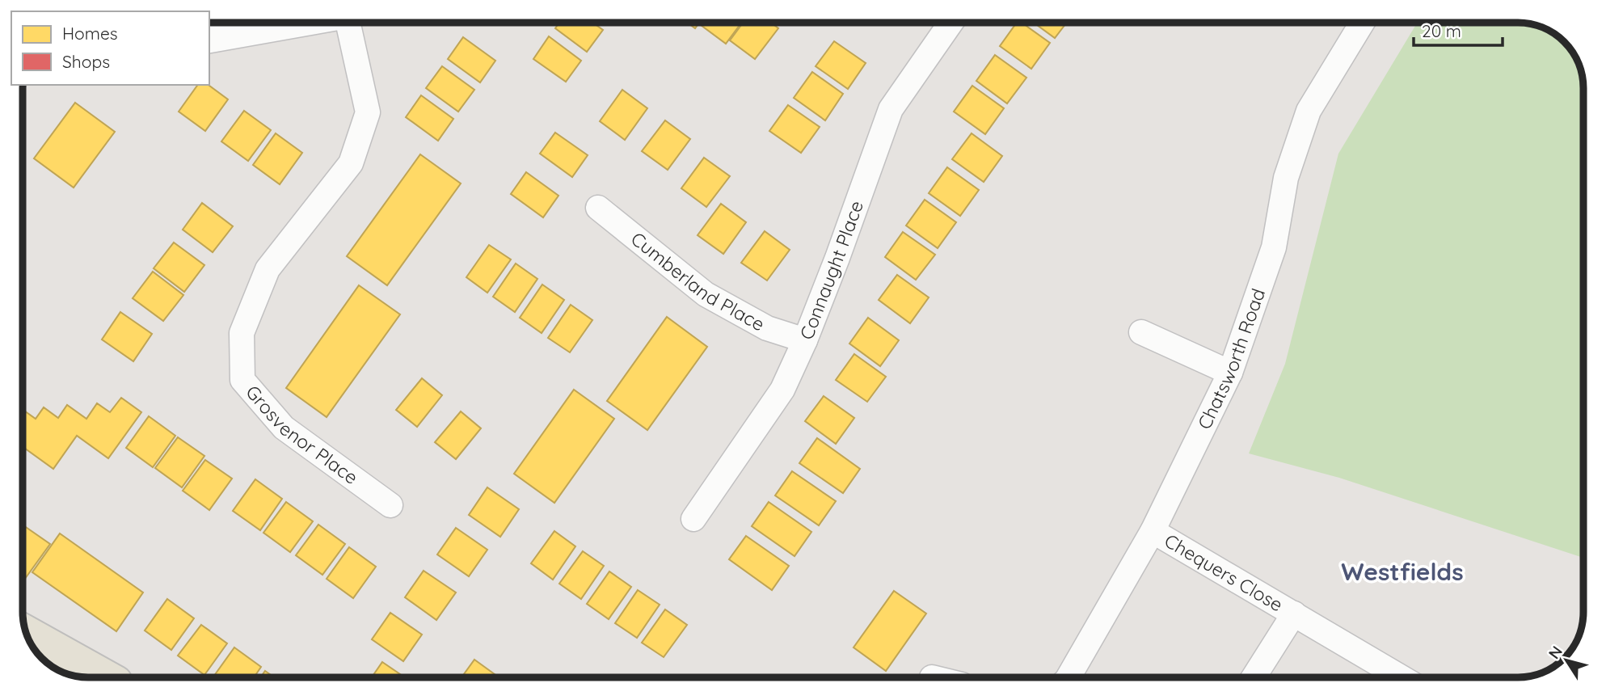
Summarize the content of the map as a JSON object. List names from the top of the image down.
{
  "streets": {
    "street": [
      "Connaught Place",
      "Cumberland Place",
      "Chatsworth Road",
      "Grosvenor Place",
      "Chequers Close"
    ]
  },
  "crossings": [
    ["Connaught Place", "Cumberland Place"],
    ["Chatsworth Road", "Chequers Close"]
  ],
  "districts": ["Westfields"],
  "legend": ["Homes", "Shops"],
  "scale_bar": "20 m",
  "north": "top left"
}
